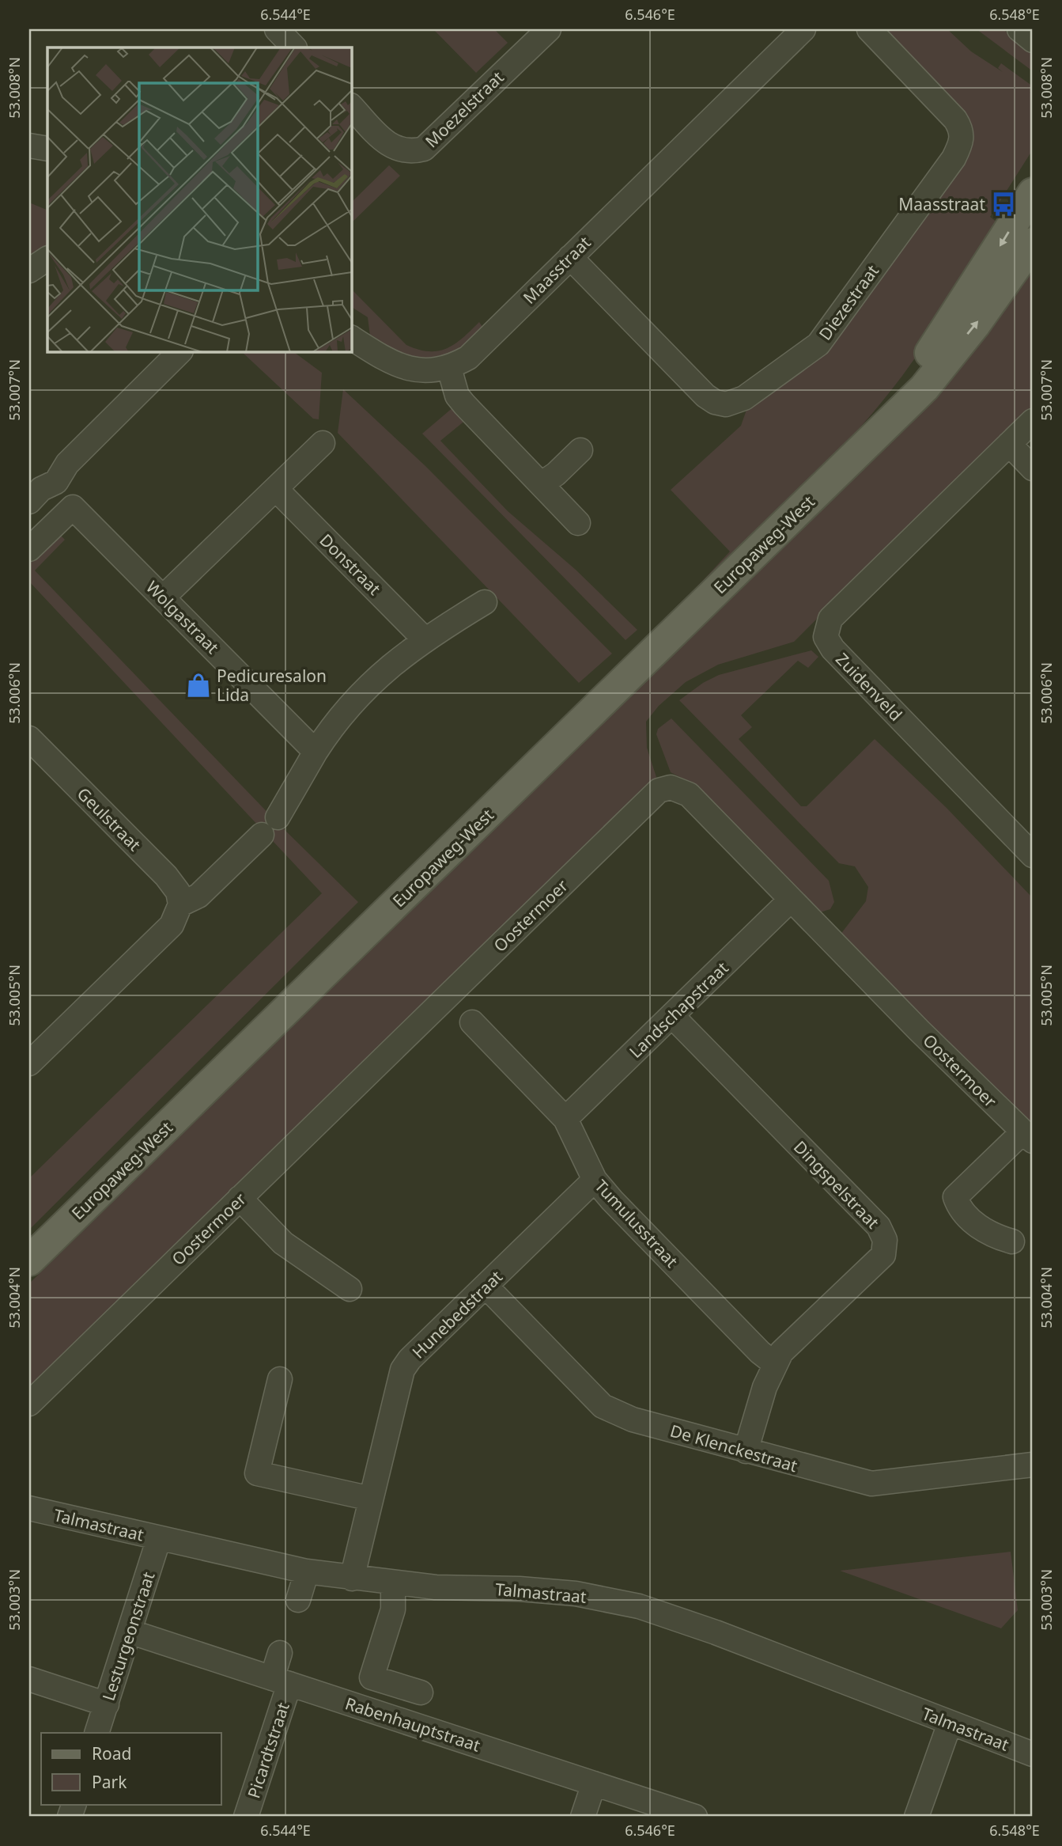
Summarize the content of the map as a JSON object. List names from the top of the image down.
{
  "streets": {
    "main road": ["Europaweg-West"],
    "street": [
      "Moezelstraat",
      "Maasstraat",
      "Diezestraat",
      "Donstraat",
      "Wolgastraat",
      "Zuidenveld",
      "Geulstraat",
      "Oostermoer",
      "Landschapstraat",
      "Dingspelstraat",
      "Tumulusstraat",
      "Hunebedstraat",
      "De Klenckestraat",
      "Talmastraat",
      "Lesturgeonstraat",
      "Rabenhauptstraat",
      "Picardtstraat"
    ]
  },
  "crossings": [
    ["Maasstraat", "Diezestraat"],
    ["Oostermoer", "Landschapstraat"],
    ["Landschapstraat", "Dingspelstraat"],
    ["Landschapstraat", "Tumulusstraat"],
    ["Dingspelstraat", "Tumulusstraat"],
    ["Dingspelstraat", "De Klenckestraat"],
    ["Tumulusstraat", "Hunebedstraat"],
    ["Hunebedstraat", "De Klenckestraat"],
    ["Hunebedstraat", "Talmastraat"],
    ["Talmastraat", "Lesturgeonstraat"],
    ["Lesturgeonstraat", "Rabenhauptstraat"],
    ["Rabenhauptstraat", "Picardtstraat"]
  ],
  "places": {
    "bus stop": ["Maasstraat"],
    "shop": ["Pedicuresalon Lida"]
  },
  "legend": ["Road", "Park"],
  "coordinates": [
    "6.544°E",
    "6.546°E",
    "6.548°E",
    "53.008°N",
    "53.007°N",
    "53.006°N",
    "53.005°N",
    "53.004°N",
    "53.003°N"
  ]
}
